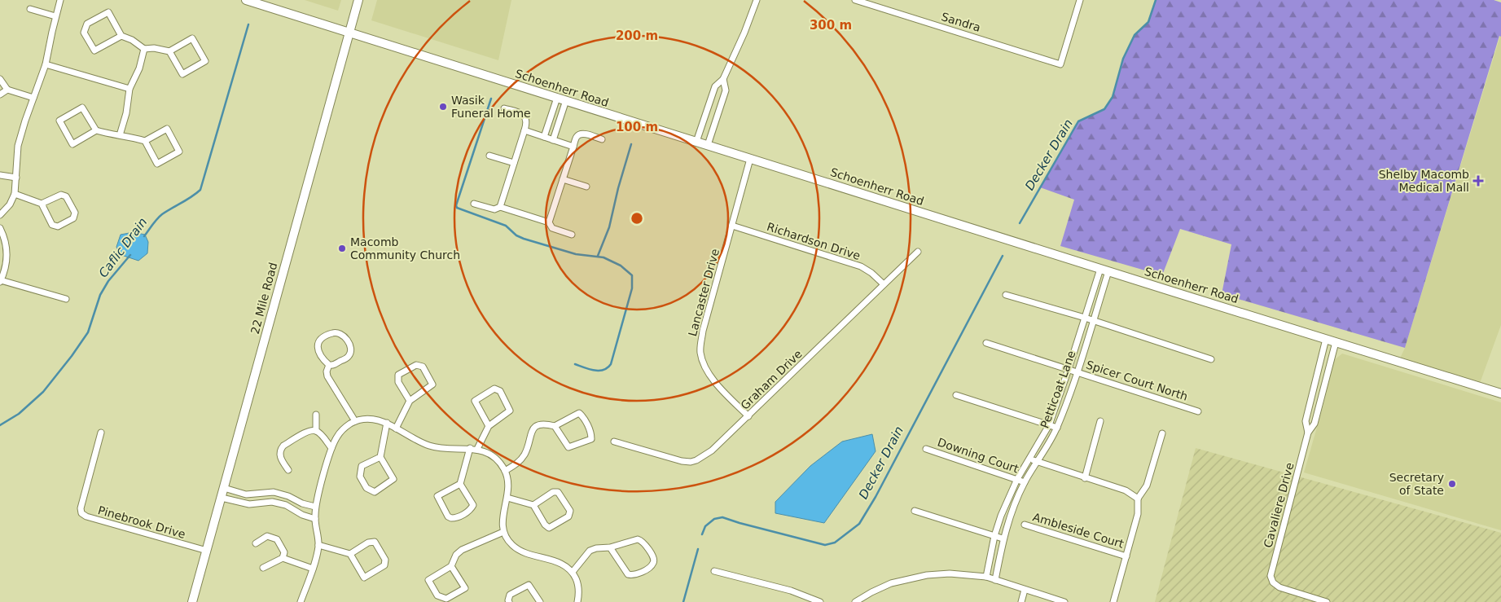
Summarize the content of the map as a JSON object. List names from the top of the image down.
{
  "streets": {
    "street": [
      "Sandra",
      "Schoenherr Road",
      "Richardson Drive",
      "Lancaster Drive",
      "22 Mile Road",
      "Graham Drive",
      "Spicer Court North",
      "Petticoat Lane",
      "Downing Court",
      "Cavaliere Drive",
      "Pinebrook Drive",
      "Ambleside Court"
    ]
  },
  "crossings": [
    ["Schoenherr Road", "Lancaster Drive"],
    ["Schoenherr Road", "22 Mile Road"],
    ["Schoenherr Road", "Petticoat Lane"],
    ["Schoenherr Road", "Cavaliere Drive"],
    ["Richardson Drive", "Lancaster Drive"],
    ["Richardson Drive", "Graham Drive"],
    ["Lancaster Drive", "Graham Drive"],
    ["22 Mile Road", "Pinebrook Drive"],
    ["Spicer Court North", "Petticoat Lane"],
    ["Petticoat Lane", "Downing Court"]
  ],
  "water": ["Decker Drain", "Caflic Drain"],
  "places": {
    "other": ["Wasik Funeral Home", "Macomb Community Church", "Secretary of State"],
    "health": ["Shelby Macomb Medical Mall"]
  },
  "rings": ["300 m", "200 m", "100 m"]
}
